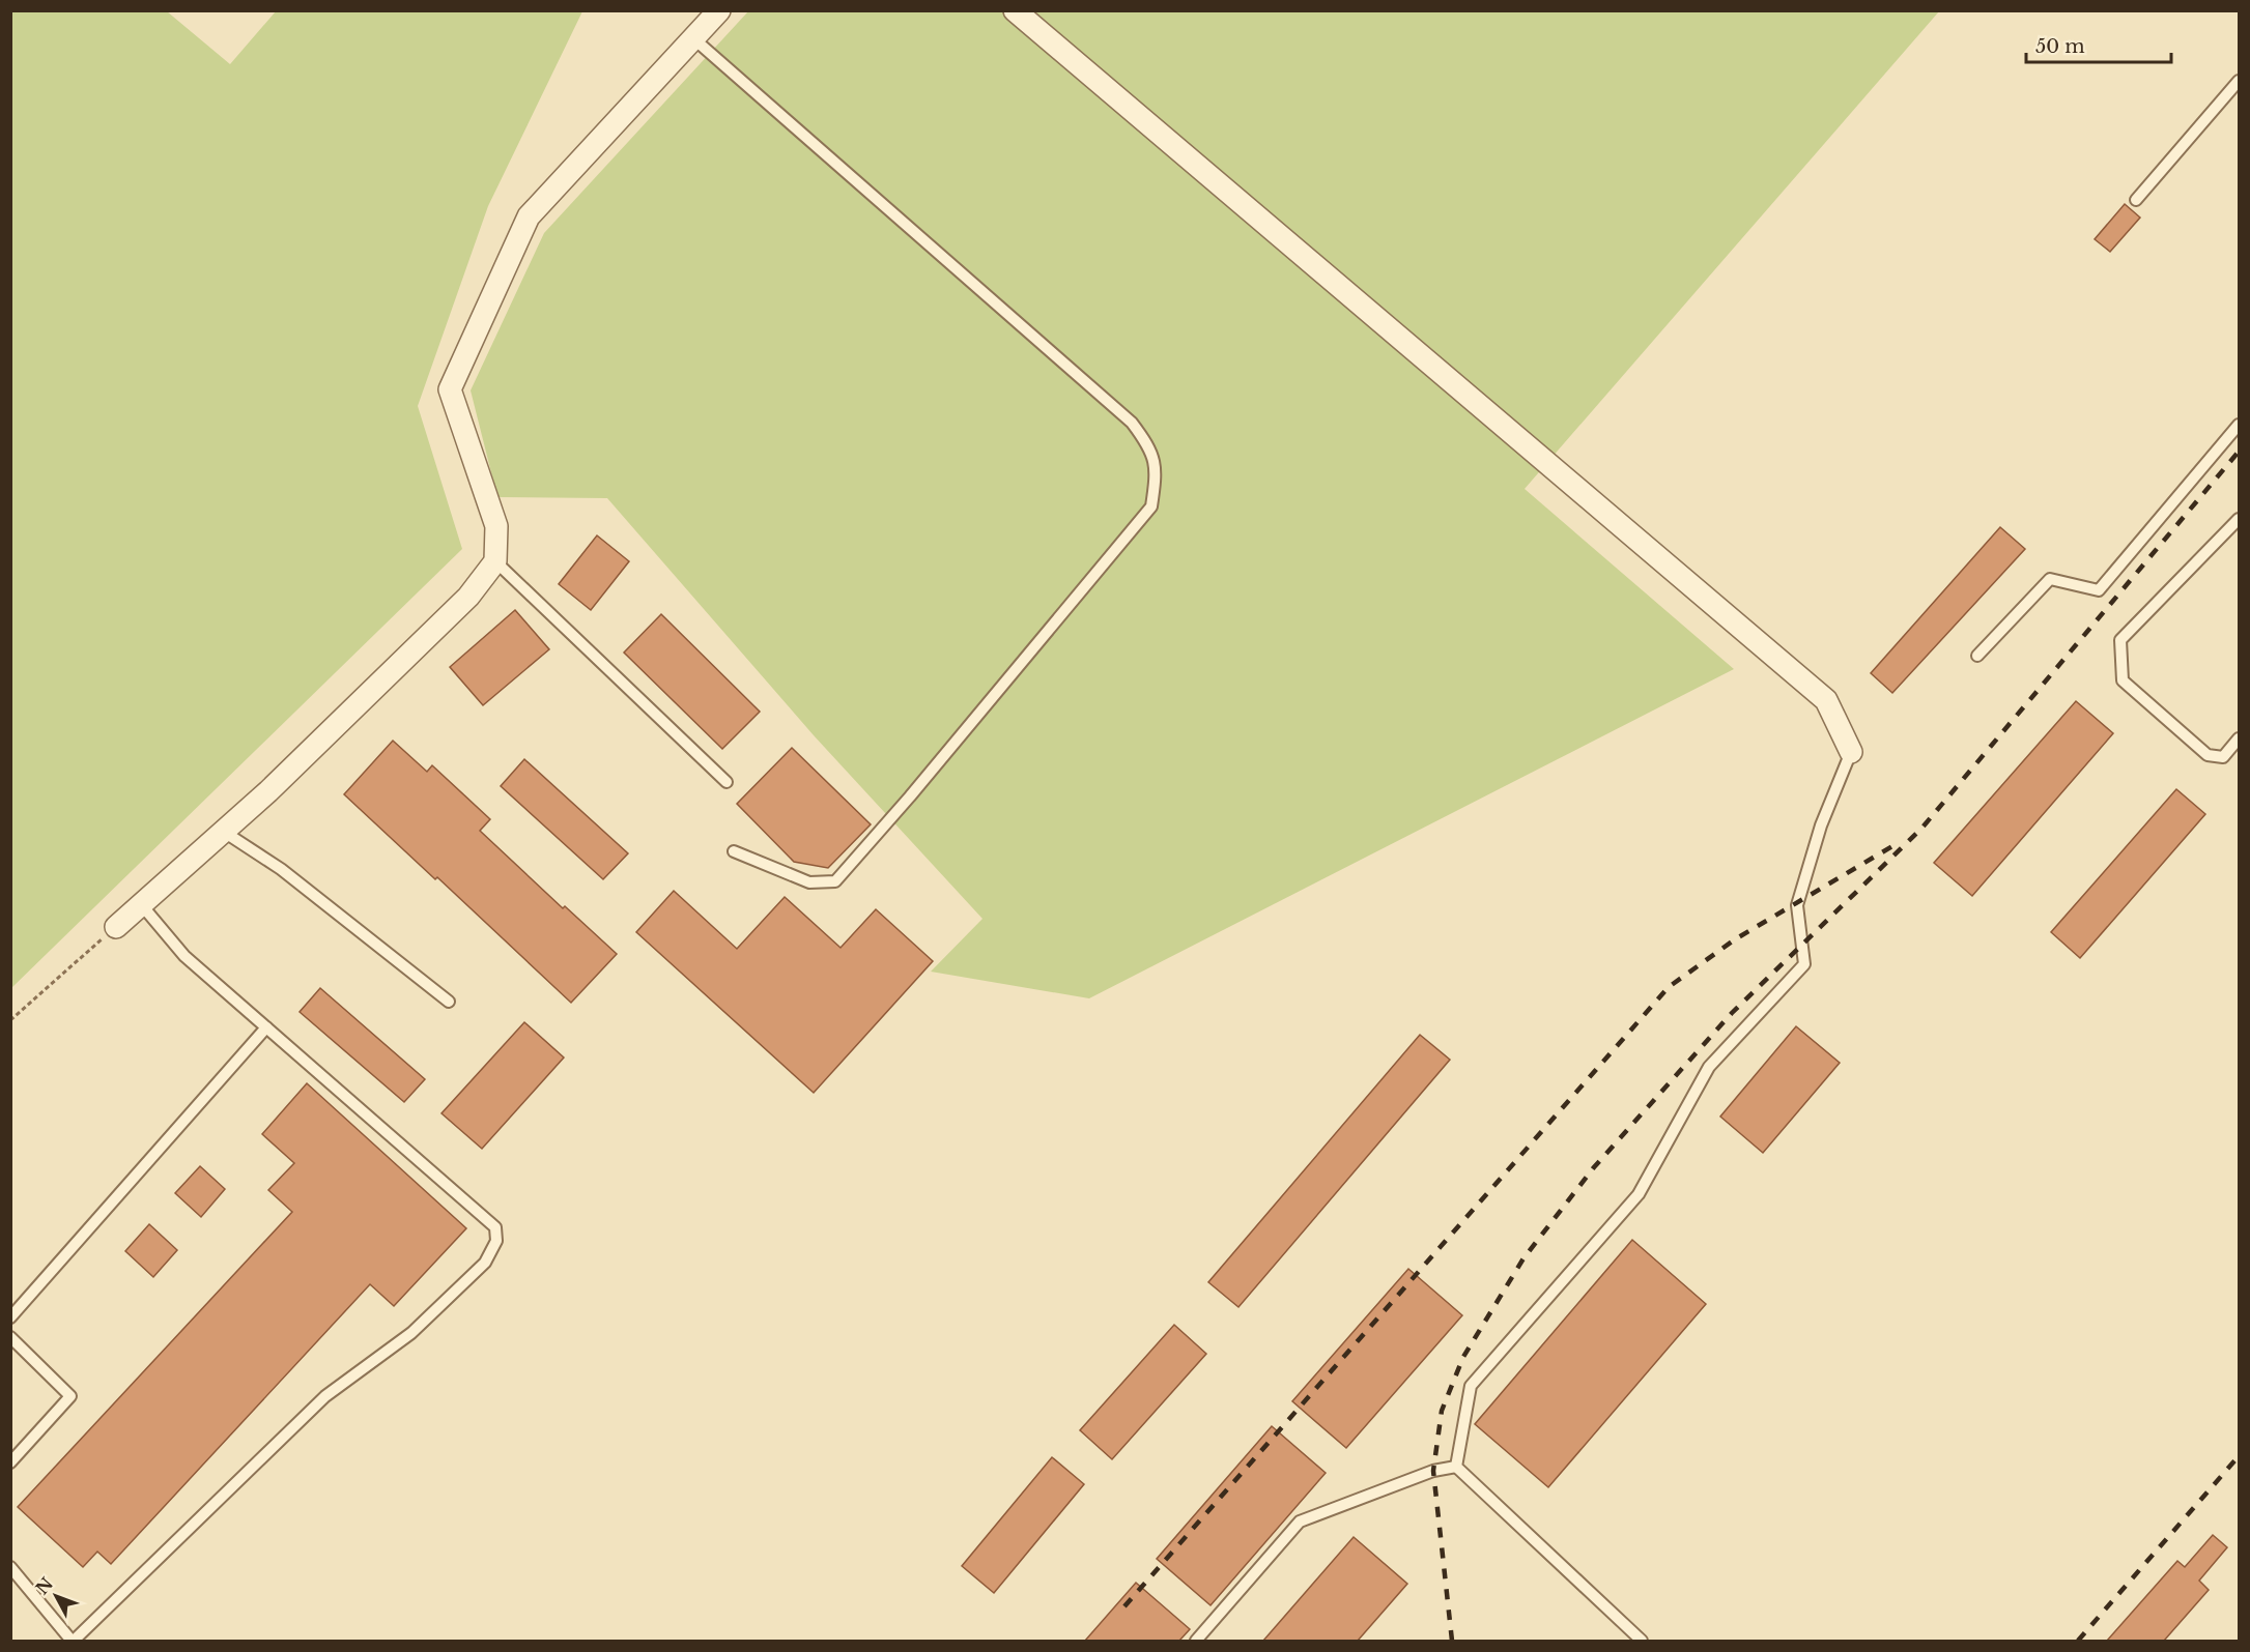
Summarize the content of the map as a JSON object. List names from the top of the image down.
{
  "scale_bar": "50 m",
  "north": "top left"
}
